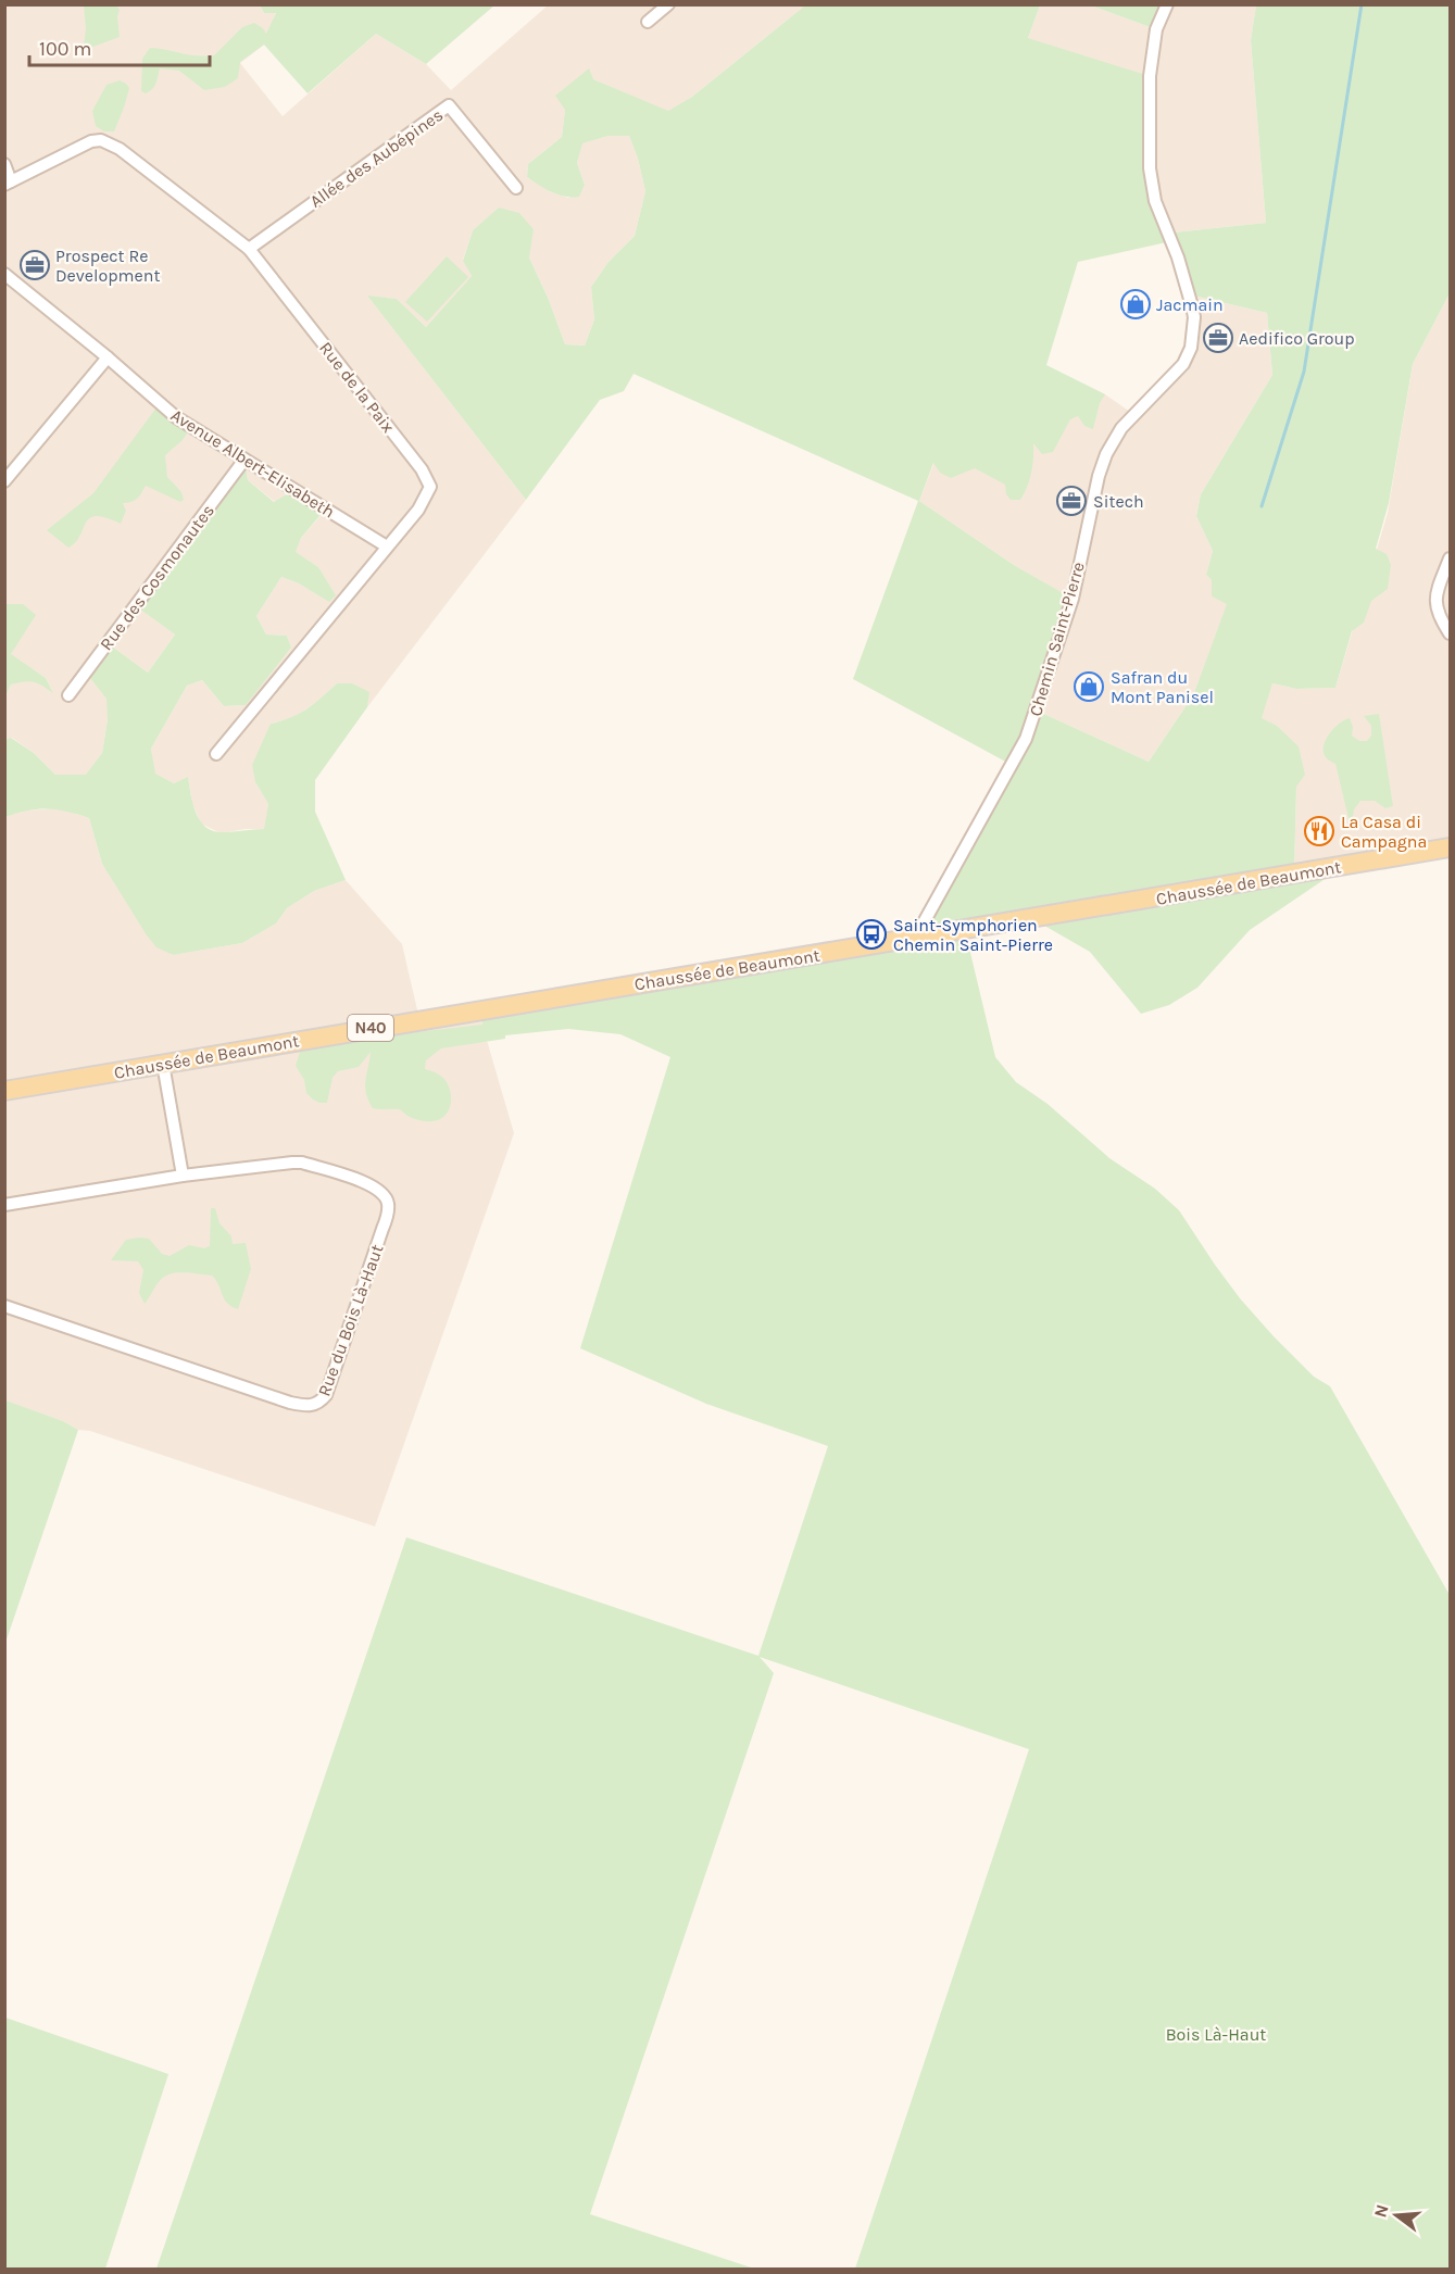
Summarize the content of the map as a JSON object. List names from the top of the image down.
{
  "streets": {
    "main road": ["Chaussée de Beaumont", "N40"],
    "street": [
      "Allée des Aubépines",
      "Rue de la Paix",
      "Avenue Albert-Elisabeth",
      "Rue des Cosmonautes",
      "Chemin Saint-Pierre",
      "Rue du Bois Là-Haut"
    ]
  },
  "crossings": [
    ["Allée des Aubépines", "Rue de la Paix"],
    ["Rue de la Paix", "Avenue Albert-Elisabeth"],
    ["Avenue Albert-Elisabeth", "Rue des Cosmonautes"],
    ["Chemin Saint-Pierre", "Chaussée de Beaumont"]
  ],
  "parks": ["Bois Là-Haut"],
  "places": {
    "office": ["Prospect Re Development", "Aedifico Group", "Sitech"],
    "shop": ["Jacmain", "Safran du Mont Panisel"],
    "restaurant": ["La Casa di Campagna"],
    "bus stop": ["Saint-Symphorien Chemin Saint-Pierre"]
  },
  "scale_bar": "100 m",
  "north": "left"
}
